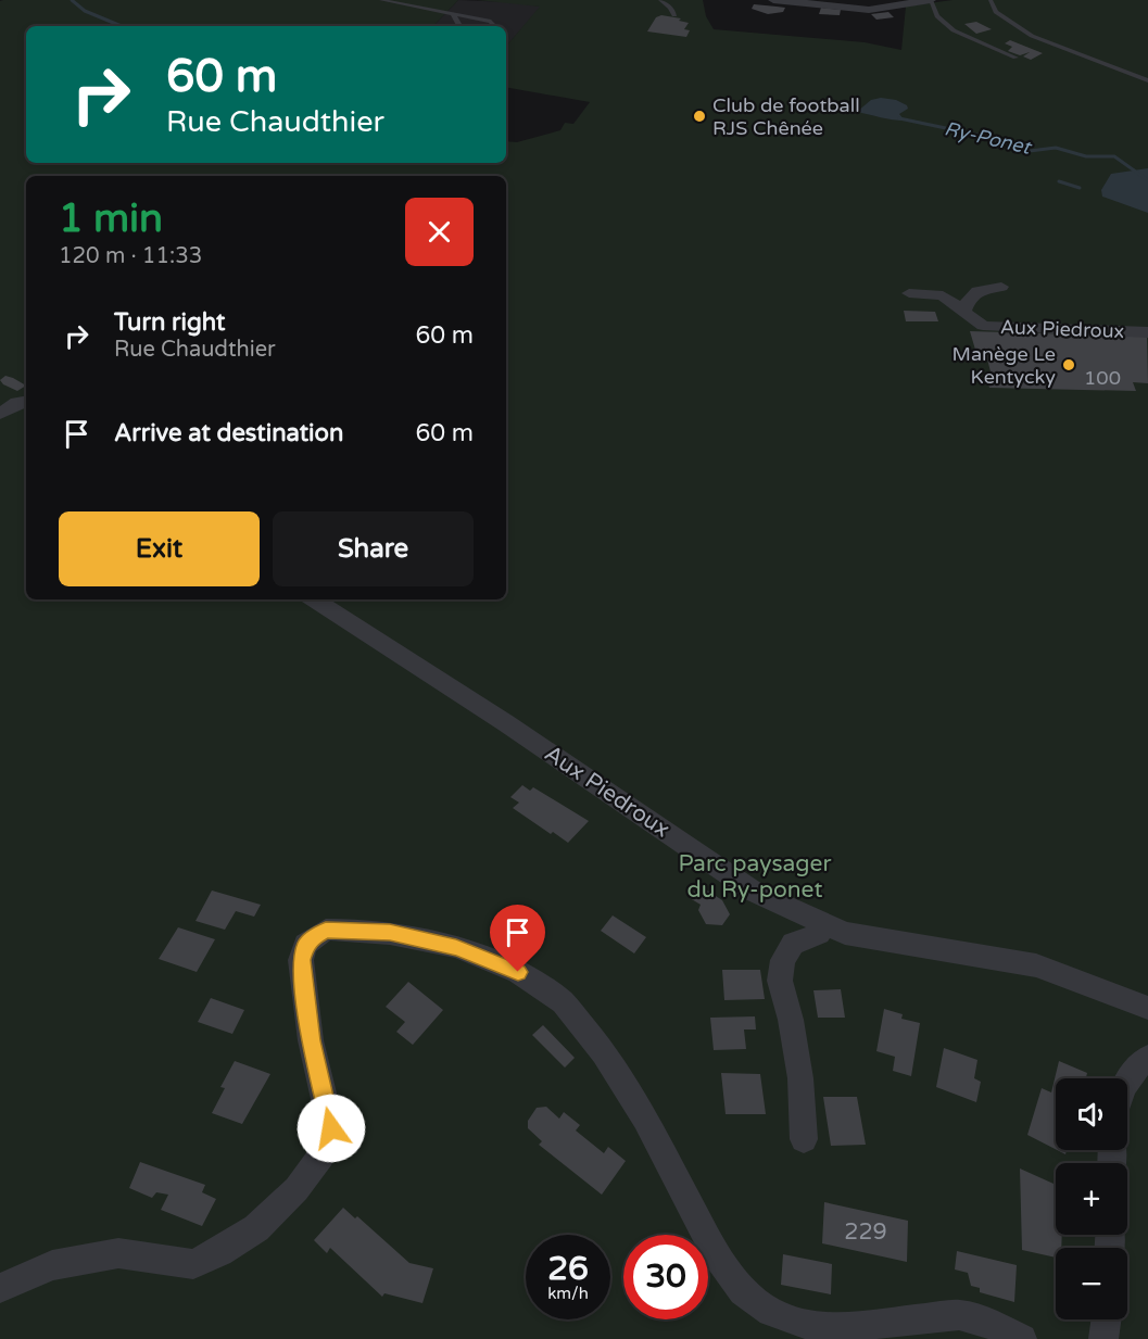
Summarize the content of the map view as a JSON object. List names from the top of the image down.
{
  "streets": {
    "street": ["Aux Piedroux"]
  },
  "water": ["Ry-Ponet"],
  "parks": ["Parc paysager du Ry-ponet"],
  "places": ["Club de football RJS Chênée", "Manège Le Kentycky"],
  "house_numbers": ["100", "229"],
  "page": {
    "turn": ["60 m", "Rue Chaudthier"],
    "heading": ["1 min", "120 m · 11:33"],
    "list": [
      {
        "name": "Turn right",
        "note": "Rue Chaudthier",
        "value": "60 m"
      },
      {
        "name": "Arrive at destination",
        "value": "60 m"
      }
    ],
    "buttons": ["Exit", "Share"],
    "map_buttons": ["+", "−"],
    "speed": "26 km/h",
    "limit": "30"
  }
}
